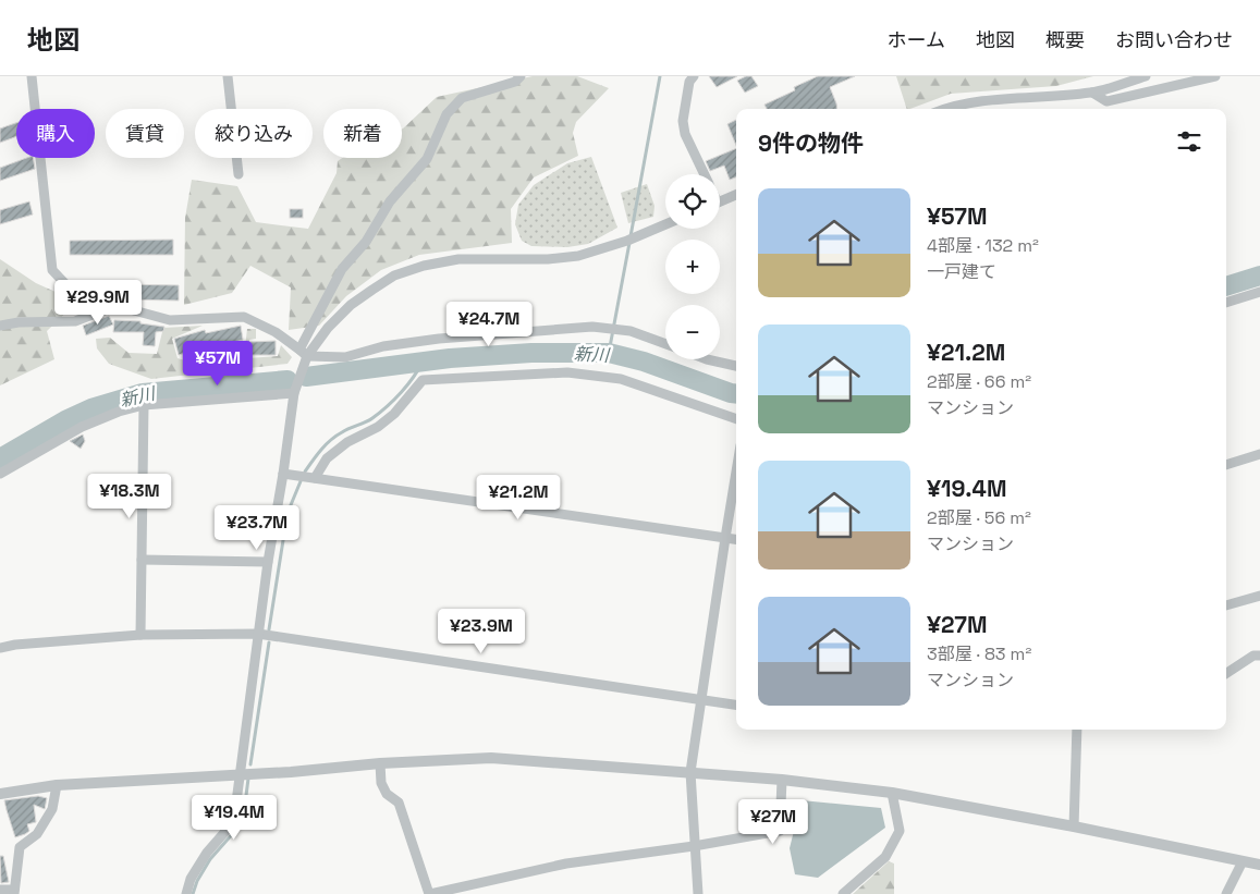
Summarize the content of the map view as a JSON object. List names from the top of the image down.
{
  "water": ["新川"],
  "page": {
    "header": "地図",
    "nav": [
      "ホーム",
      "地図",
      "概要",
      "お問い合わせ"
    ],
    "chip": [
      "購入",
      "賃貸",
      "絞り込み",
      "新着"
    ],
    "heading": "9件の物件",
    "map_buttons": ["+", "−"],
    "list": [
      {
        "name": "¥57M",
        "note": "4部屋 · 132 m² · 一戸建て"
      },
      {
        "name": "¥21.2M",
        "note": "2部屋 · 66 m² · マンション"
      },
      {
        "name": "¥19.4M",
        "note": "2部屋 · 56 m² · マンション"
      },
      {
        "name": "¥27M",
        "note": "3部屋 · 83 m² · マンション"
      }
    ],
    "price": [
      "¥29.9M",
      "¥24.7M",
      "¥57M",
      "¥18.3M",
      "¥21.2M",
      "¥23.7M",
      "¥23.9M",
      "¥19.4M",
      "¥27M"
    ]
  }
}
